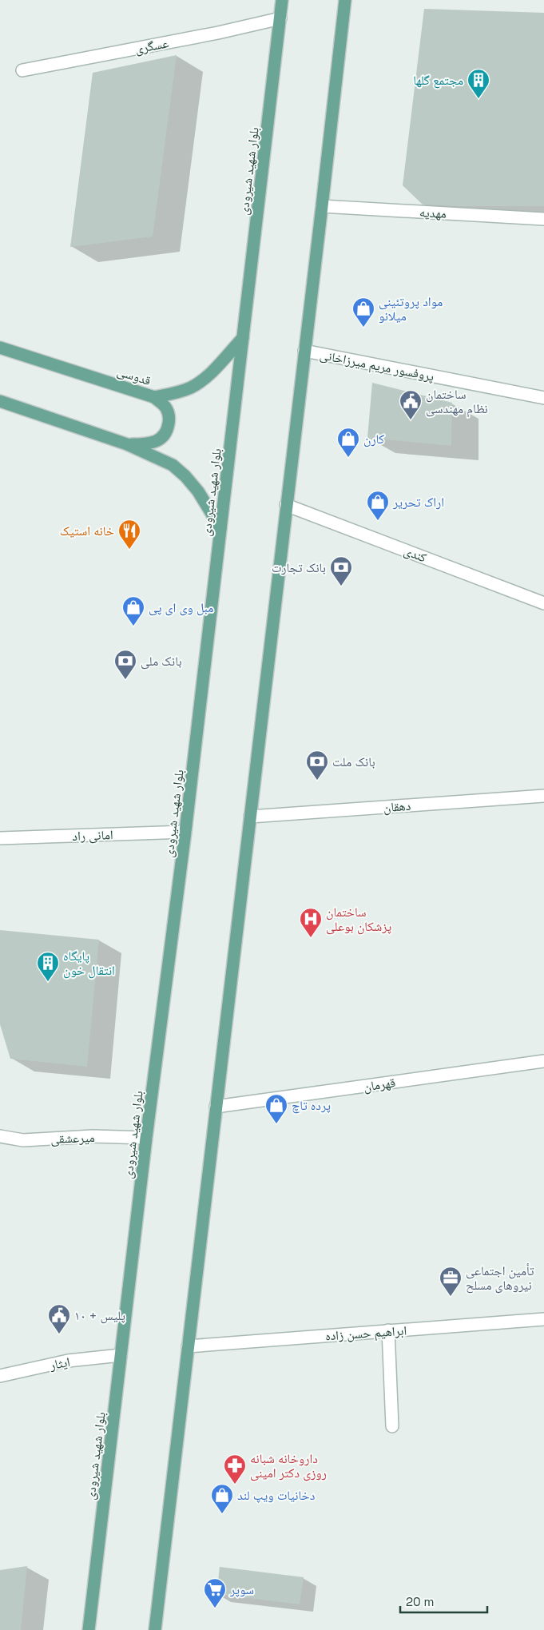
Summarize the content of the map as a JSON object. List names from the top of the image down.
{
  "streets": {
    "main road": ["بلوار شهید شیرودی", "قدوسی"],
    "street": [
      "عسگری",
      "مهدیه",
      "پروفسور مریم میرزاخانی",
      "کندی",
      "دهقان",
      "امانی راد",
      "قهرمان",
      "میرعشقی",
      "ابراهیم حسن زاده",
      "ایثار"
    ]
  },
  "crossings": [
    ["عسگری", "بلوار شهید شیرودی"],
    ["بلوار شهید شیرودی", "قدوسی"],
    ["بلوار شهید شیرودی", "امانی راد"],
    ["بلوار شهید شیرودی", "میرعشقی"],
    ["بلوار شهید شیرودی", "ایثار"]
  ],
  "places": {
    "building": ["مجتمع گلها", "پایگاه انتقال خون"],
    "shop": [
      "مواد پروتئینی میلانو",
      "کارن",
      "اراک تحریر",
      "مبل وی ای پی",
      "پرده تاچ",
      "دخانیات ویپ لند"
    ],
    "public building": ["ساختمان نظام مهندسی", "پلیس + ۱۰"],
    "restaurant": ["خانه استیک"],
    "bank": ["بانک تجارت", "بانک ملی", "بانک ملت"],
    "hospital": ["ساختمان پزشکان بوعلی"],
    "office": ["تأمین اجتماعی نیروهای مسلح"],
    "pharmacy": ["داروخانه شبانه روزی دکتر امینی"],
    "supermarket": ["سوپر"]
  },
  "scale_bar": "20 m"
}
